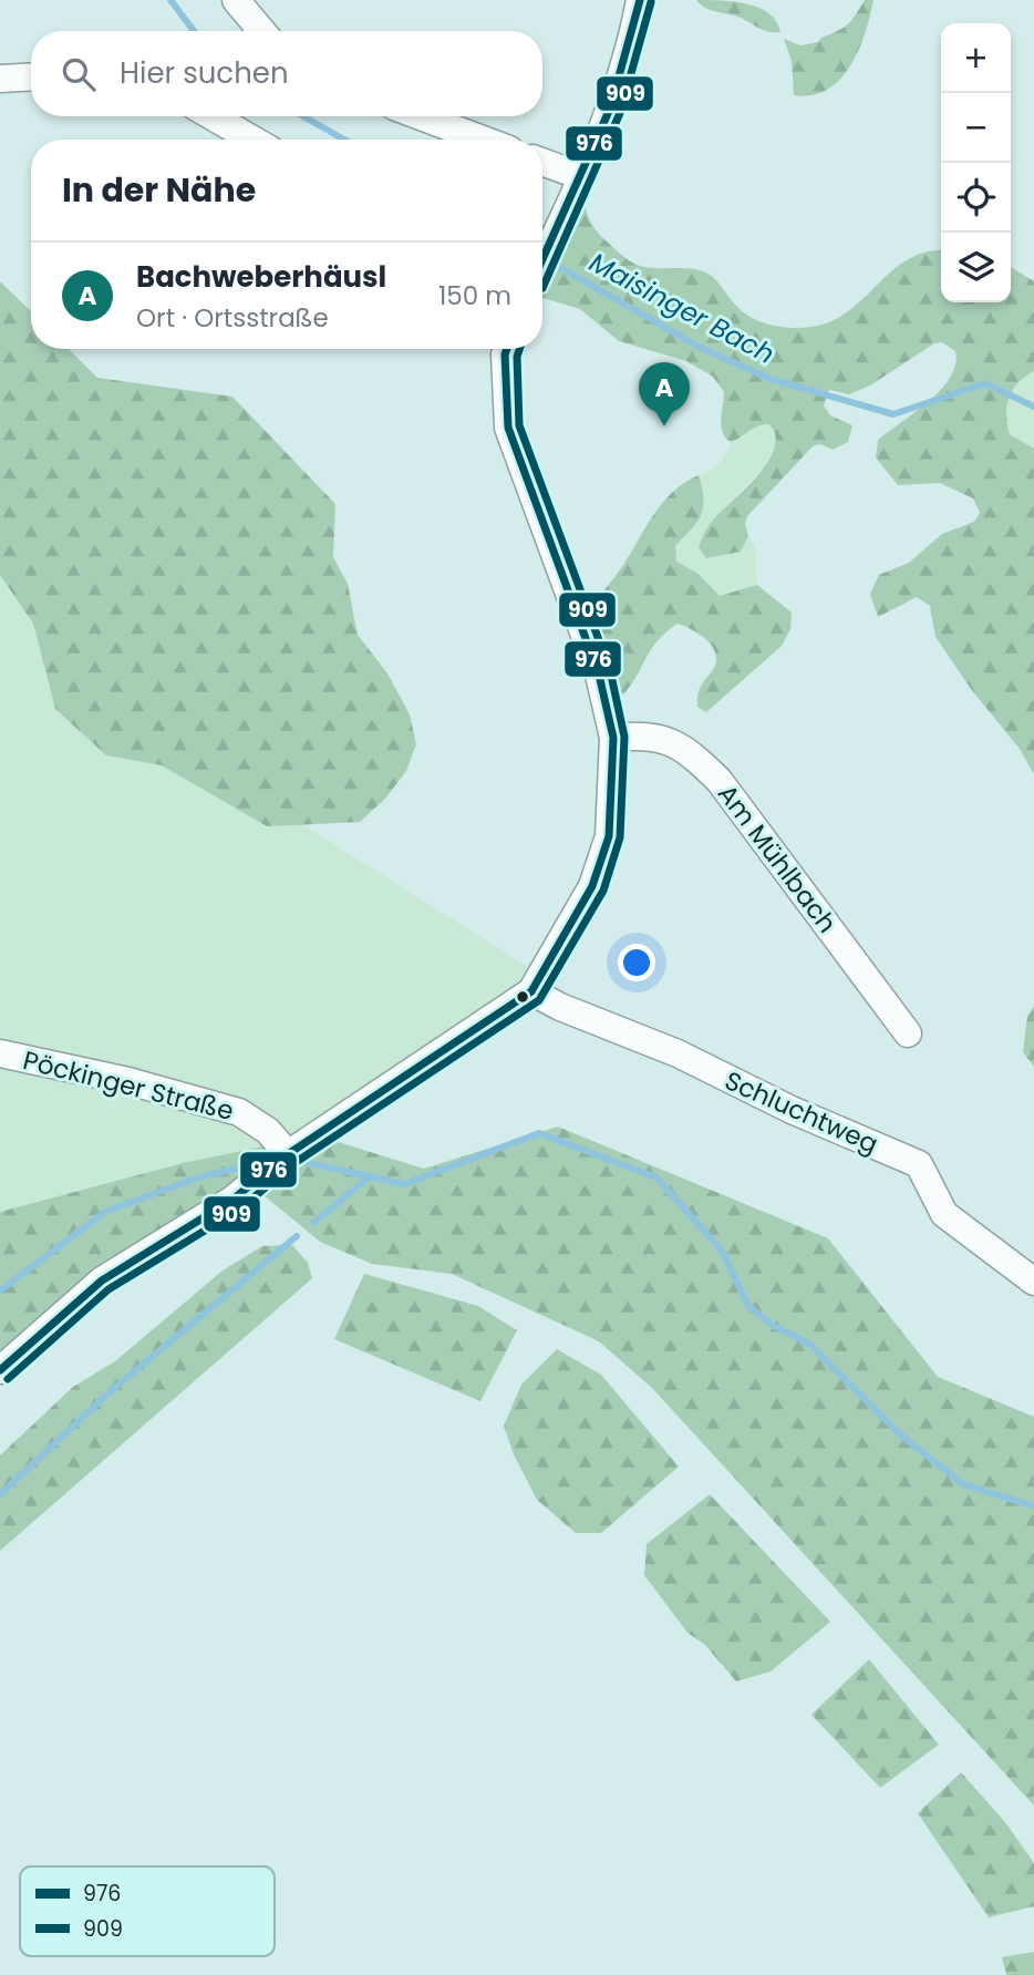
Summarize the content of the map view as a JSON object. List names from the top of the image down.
{
  "streets": {
    "street": ["Am Mühlbach", "Pöckinger Straße", "Schluchtweg"]
  },
  "water": ["Maisinger Bach"],
  "lines": ["transit line 976", "transit line 909"],
  "legend": ["976", "909"],
  "page": {
    "map_buttons": ["+", "−"],
    "search": "Hier suchen",
    "heading": "In der Nähe",
    "list": [
      {
        "mark": "A",
        "name": "Bachweberhäusl",
        "note": "Ort · Ortsstraße",
        "value": "150 m"
      }
    ],
    "pins": "A"
  }
}
